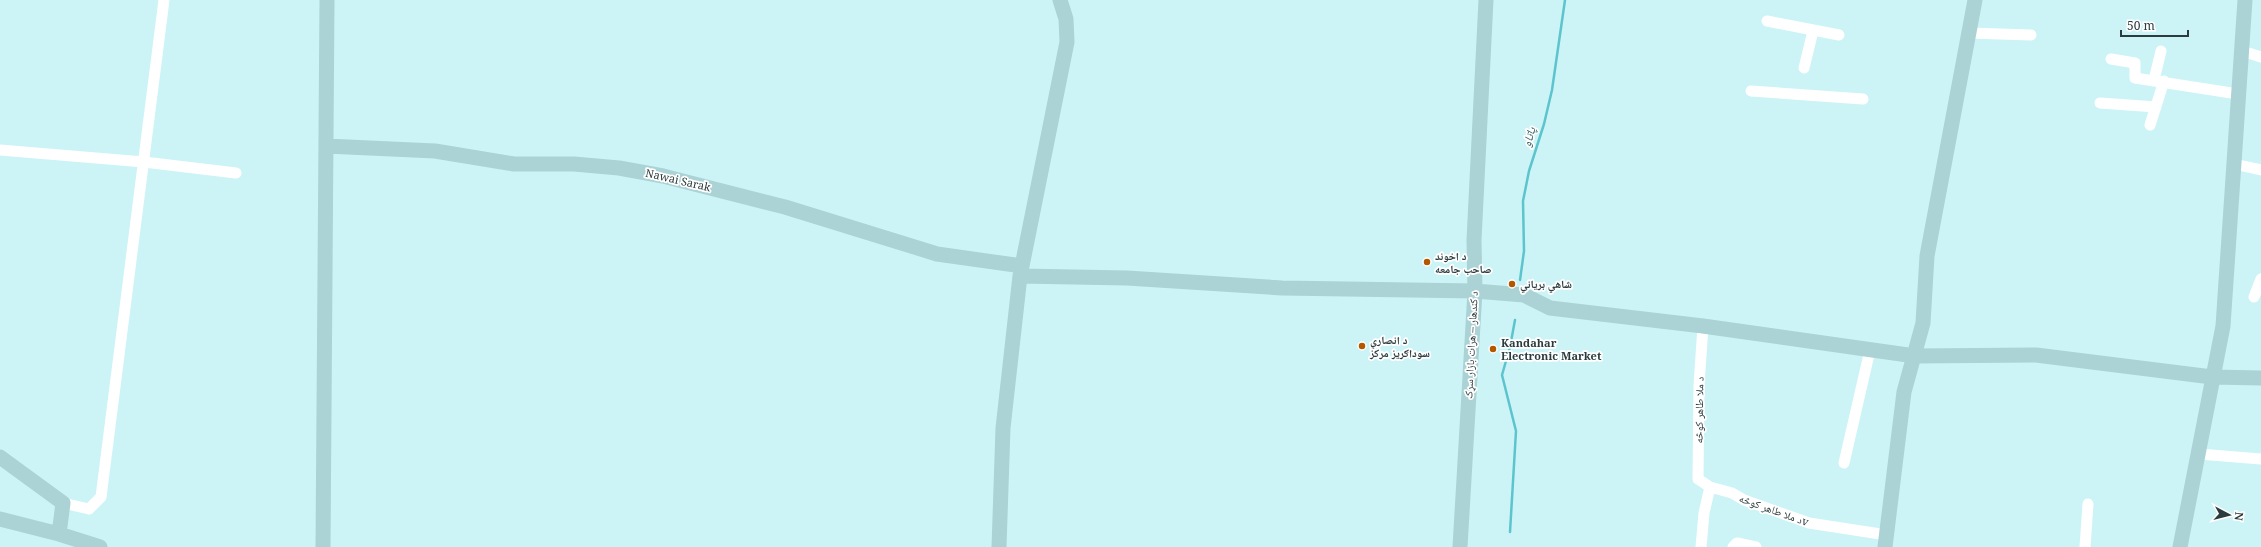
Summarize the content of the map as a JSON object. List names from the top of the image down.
{
  "streets": {
    "street": [
      "Nawai Sarak",
      "د کندهار – هرات بازار سړک",
      "د ملا طاهر کوڅه",
      "د ملا طاهر کوڅهv"
    ]
  },
  "crossings": [
    ["Nawai Sarak", "د کندهار – هرات بازار سړک"],
    ["Nawai Sarak", "د ملا طاهر کوڅه"],
    ["د ملا طاهر کوڅه", "د ملا طاهر کوڅهv"]
  ],
  "water": ["پاتاو"],
  "places": [
    "د اخوند صاحب جامعه",
    "شاهي برياني",
    "د انصاري سوداګریز مرکز",
    "Kandahar Electronic Market"
  ],
  "scale_bar": "50 m",
  "north": "right"
}
